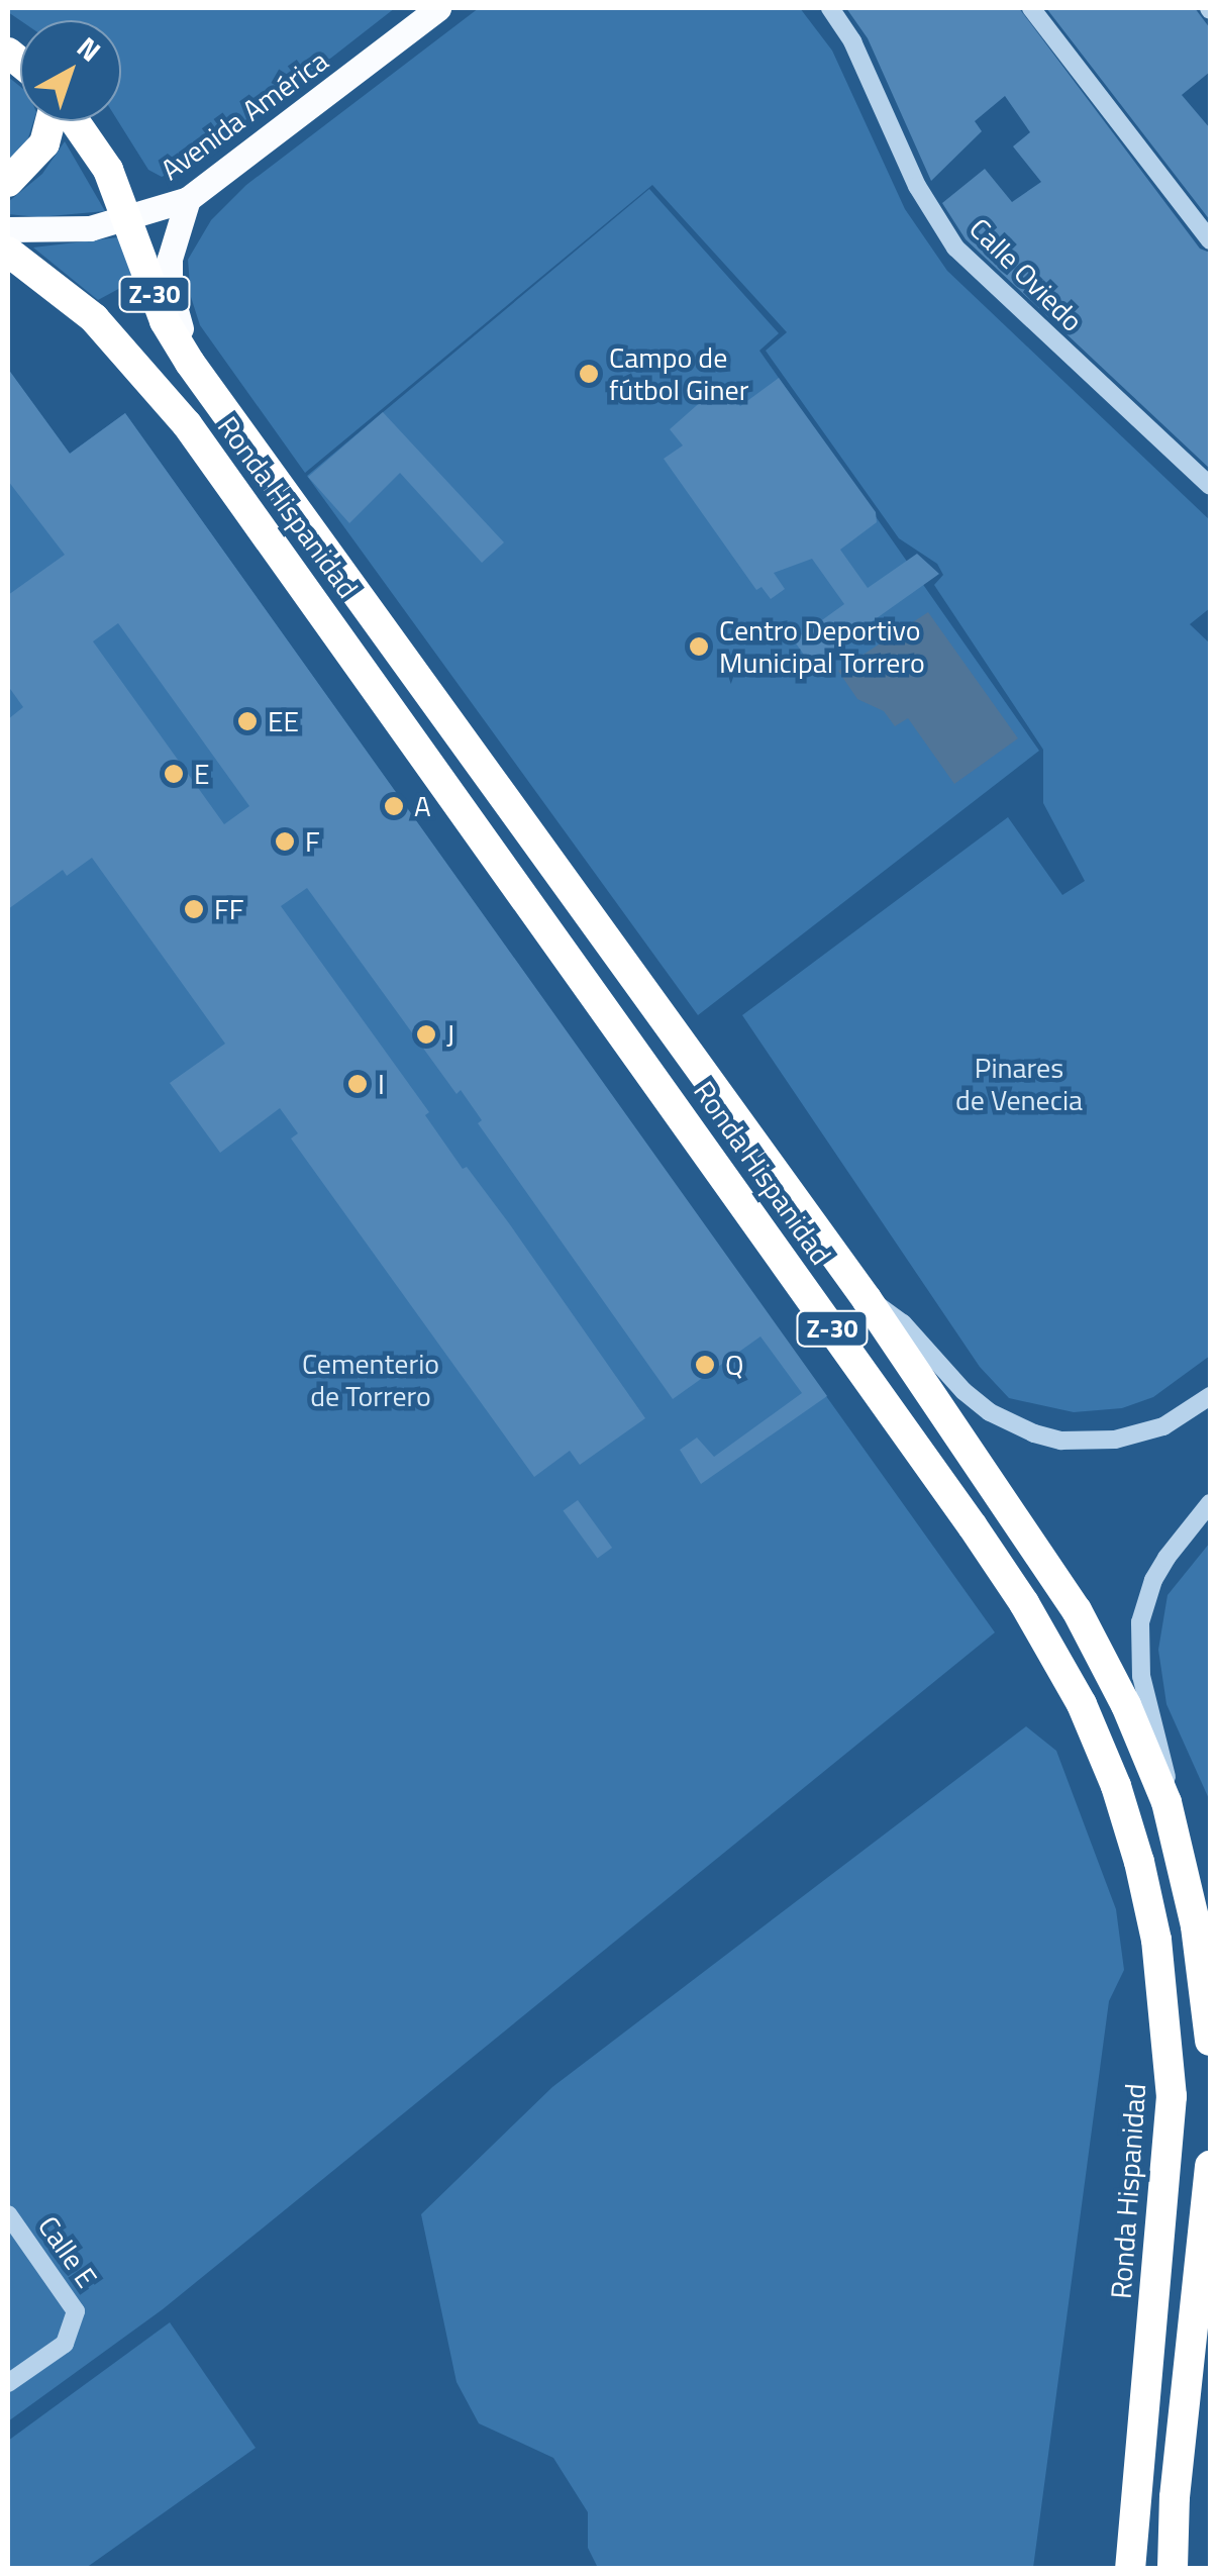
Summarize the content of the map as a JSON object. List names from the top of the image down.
{
  "streets": {
    "highway": ["Z-30", "Ronda Hispanidad"],
    "main road": ["Avenida América"],
    "street": ["Calle Oviedo", "Calle E"]
  },
  "crossings": [
    ["Avenida América", "Ronda Hispanidad"]
  ],
  "parks": ["Pinares de Venecia", "Cementerio de Torrero"],
  "places": [
    "Campo de fútbol Giner",
    "Centro Deportivo Municipal Torrero",
    "EE",
    "E",
    "A",
    "F",
    "FF",
    "J",
    "I",
    "Q"
  ],
  "north": "top right"
}
